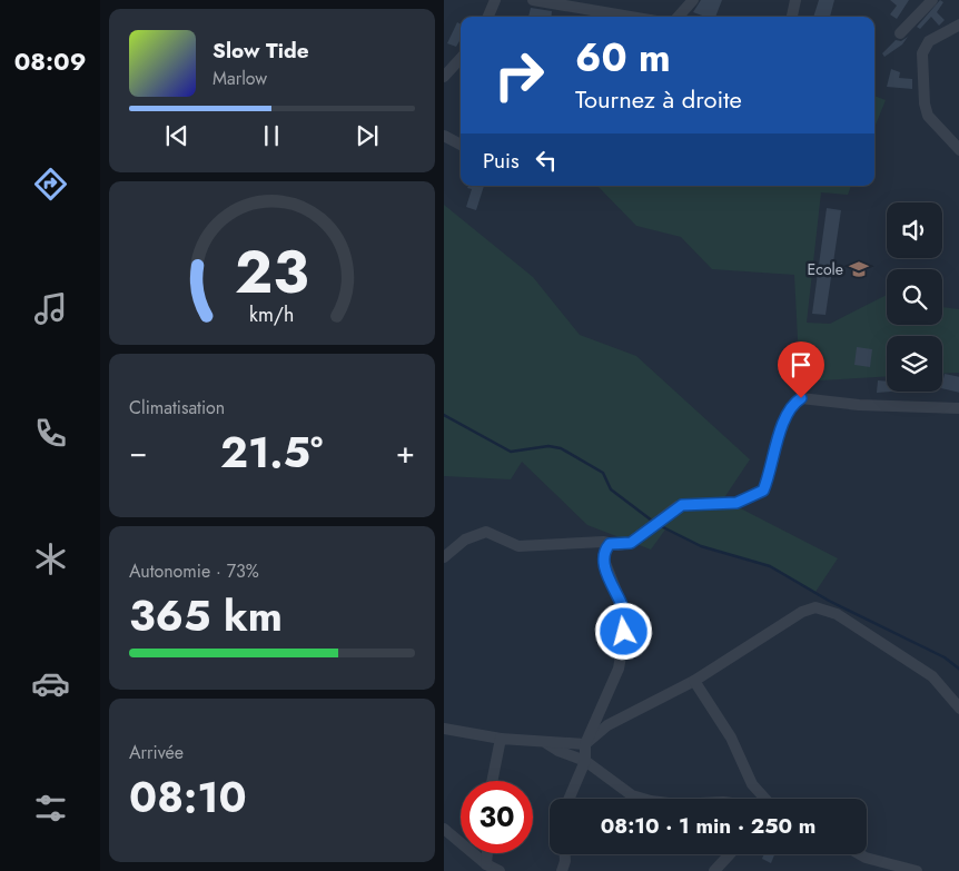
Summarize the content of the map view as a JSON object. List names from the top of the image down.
{
  "places": {
    "school or university": ["Ecole"]
  },
  "page": {
    "tabs": "08:09",
    "turn": ["60 m", "Tournez à droite"],
    "song": ["Slow Tide", "Marlow"],
    "then": "Puis",
    "tile": [
      "Climatisation",
      ["Autonomie · 73%", "365 km"],
      ["Arrivée", "08:10"]
    ],
    "heat": ["−", "21.5°", "+"],
    "limit": "30",
    "trip": "08:10 · 1 min · 250 m",
    "gauge": ["23", "km/h"]
  }
}
